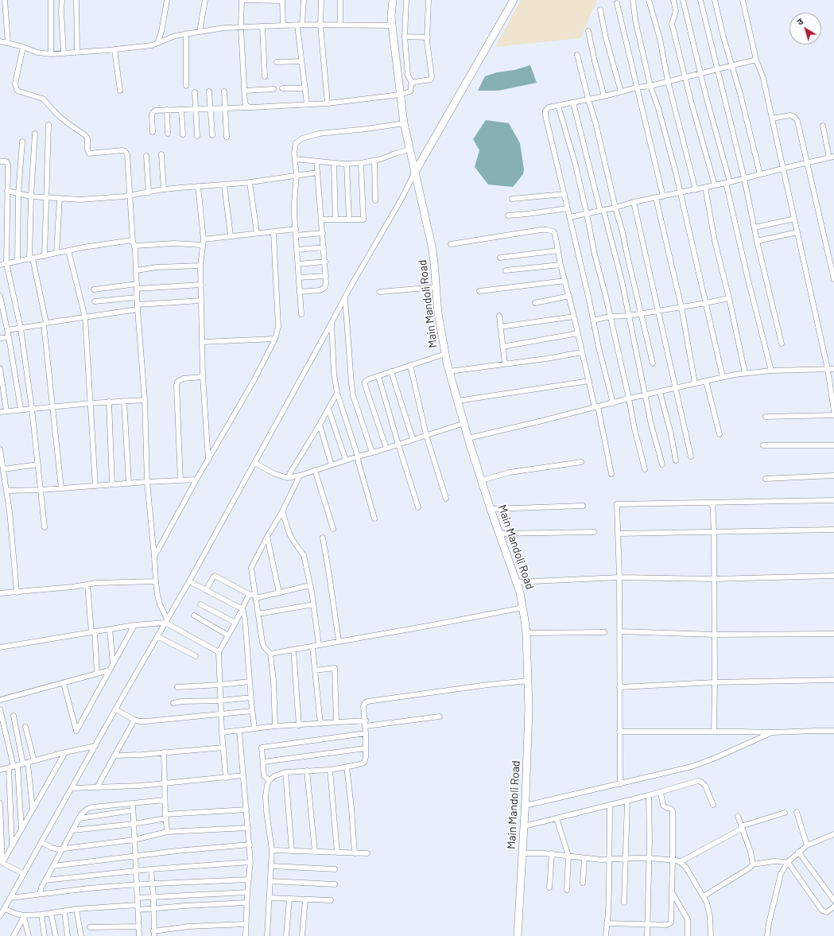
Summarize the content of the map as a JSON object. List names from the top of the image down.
{
  "streets": {
    "street": ["Main Mandoli Road"]
  },
  "north": "top left"
}
